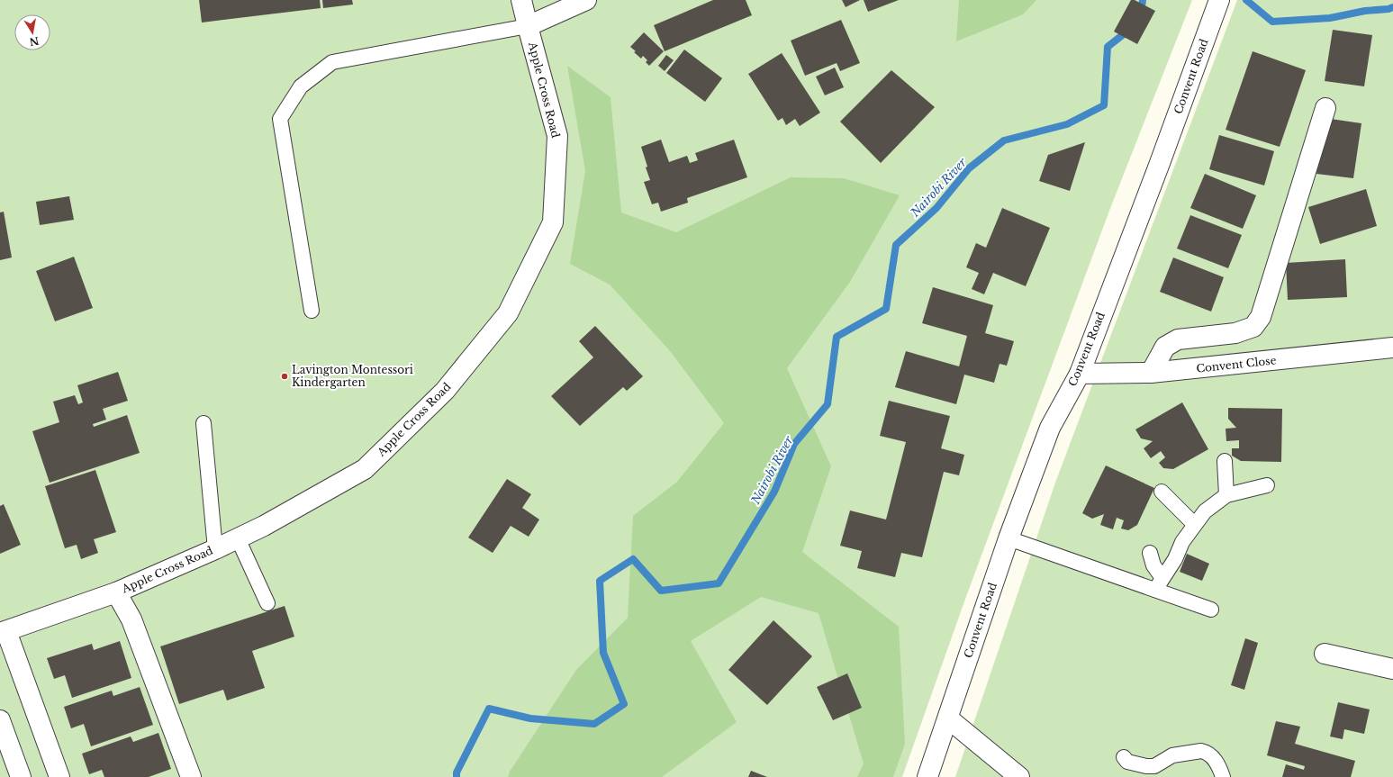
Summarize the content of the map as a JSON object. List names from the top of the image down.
{
  "streets": {
    "street": ["Convent Road", "Apple Cross Road", "Convent Close"]
  },
  "crossings": [
    ["Convent Road", "Convent Close"]
  ],
  "water": ["Nairobi River"],
  "places": ["Lavington Montessori Kindergarten"],
  "north": "bottom"
}
